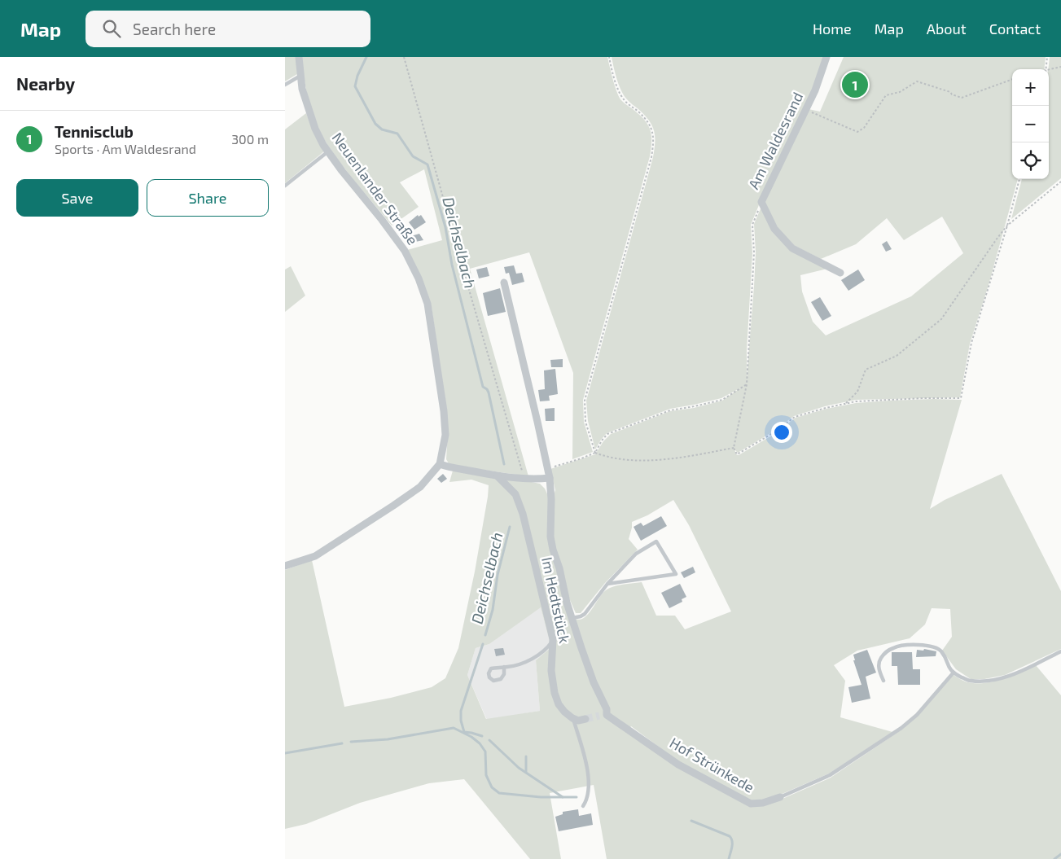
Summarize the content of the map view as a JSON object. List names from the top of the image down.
{
  "streets": {
    "street": [
      "Am Waldesrand",
      "Neuenlander Straße",
      "Im Hedtstück",
      "Hof Strünkede"
    ]
  },
  "crossings": [
    ["Im Hedtstück", "Hof Strünkede"]
  ],
  "water": ["Deichselbach"],
  "page": {
    "header": "Map",
    "search": "Search here",
    "nav": [
      "Home",
      "Map",
      "About",
      "Contact"
    ],
    "heading": "Nearby",
    "map_buttons": ["+", "−"],
    "pins": "1",
    "list": [
      {
        "mark": "1",
        "name": "Tennisclub",
        "note": "Sports · Am Waldesrand",
        "value": "300 m"
      }
    ],
    "buttons": ["Save", "Share"]
  }
}
